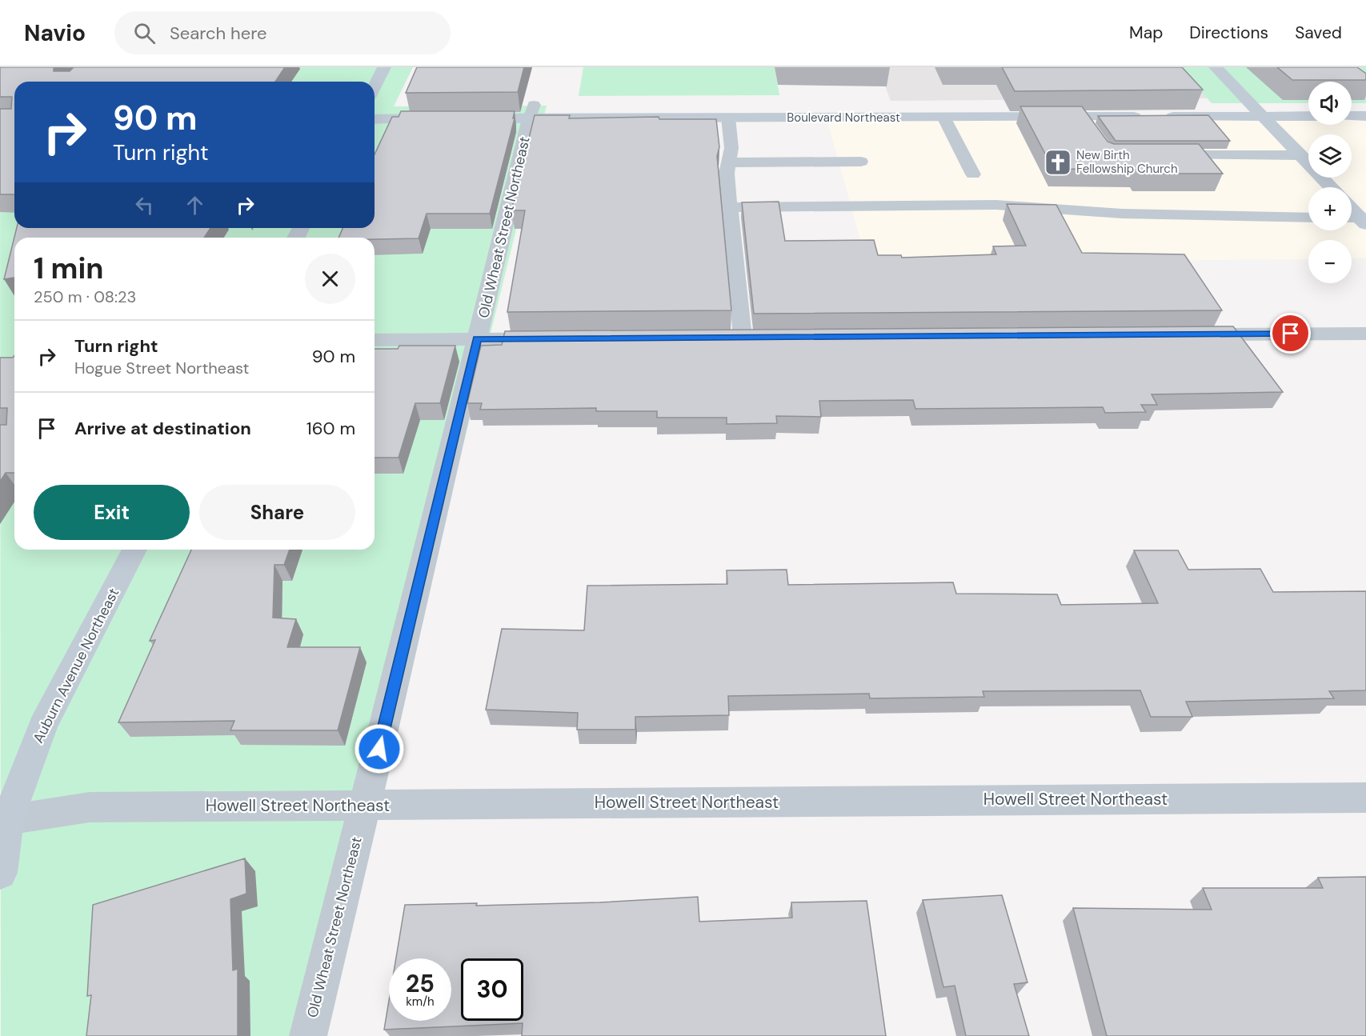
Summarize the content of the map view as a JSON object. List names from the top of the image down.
{
  "streets": {
    "main road": ["Boulevard Northeast", "Auburn Avenue Northeast"],
    "street": ["Old Wheat Street Northeast", "Howell Street Northeast"]
  },
  "crossings": [
    ["Boulevard Northeast", "Old Wheat Street Northeast"],
    ["Old Wheat Street Northeast", "Howell Street Northeast"],
    ["Auburn Avenue Northeast", "Howell Street Northeast"]
  ],
  "places": {
    "church": ["New Birth Fellowship Church"]
  },
  "page": {
    "header": "Navio",
    "search": "Search here",
    "nav": ["Map", "Directions", "Saved"],
    "map_buttons": ["+", "−"],
    "turn": ["90 m", "Turn right"],
    "heading": ["1 min", "250 m · 08:23"],
    "list": [
      {
        "name": "Turn right",
        "note": "Hogue Street Northeast",
        "value": "90 m"
      },
      {
        "name": "Arrive at destination",
        "value": "160 m"
      }
    ],
    "buttons": ["Exit", "Share"],
    "speed": "25 km/h",
    "limit": "30"
  }
}
